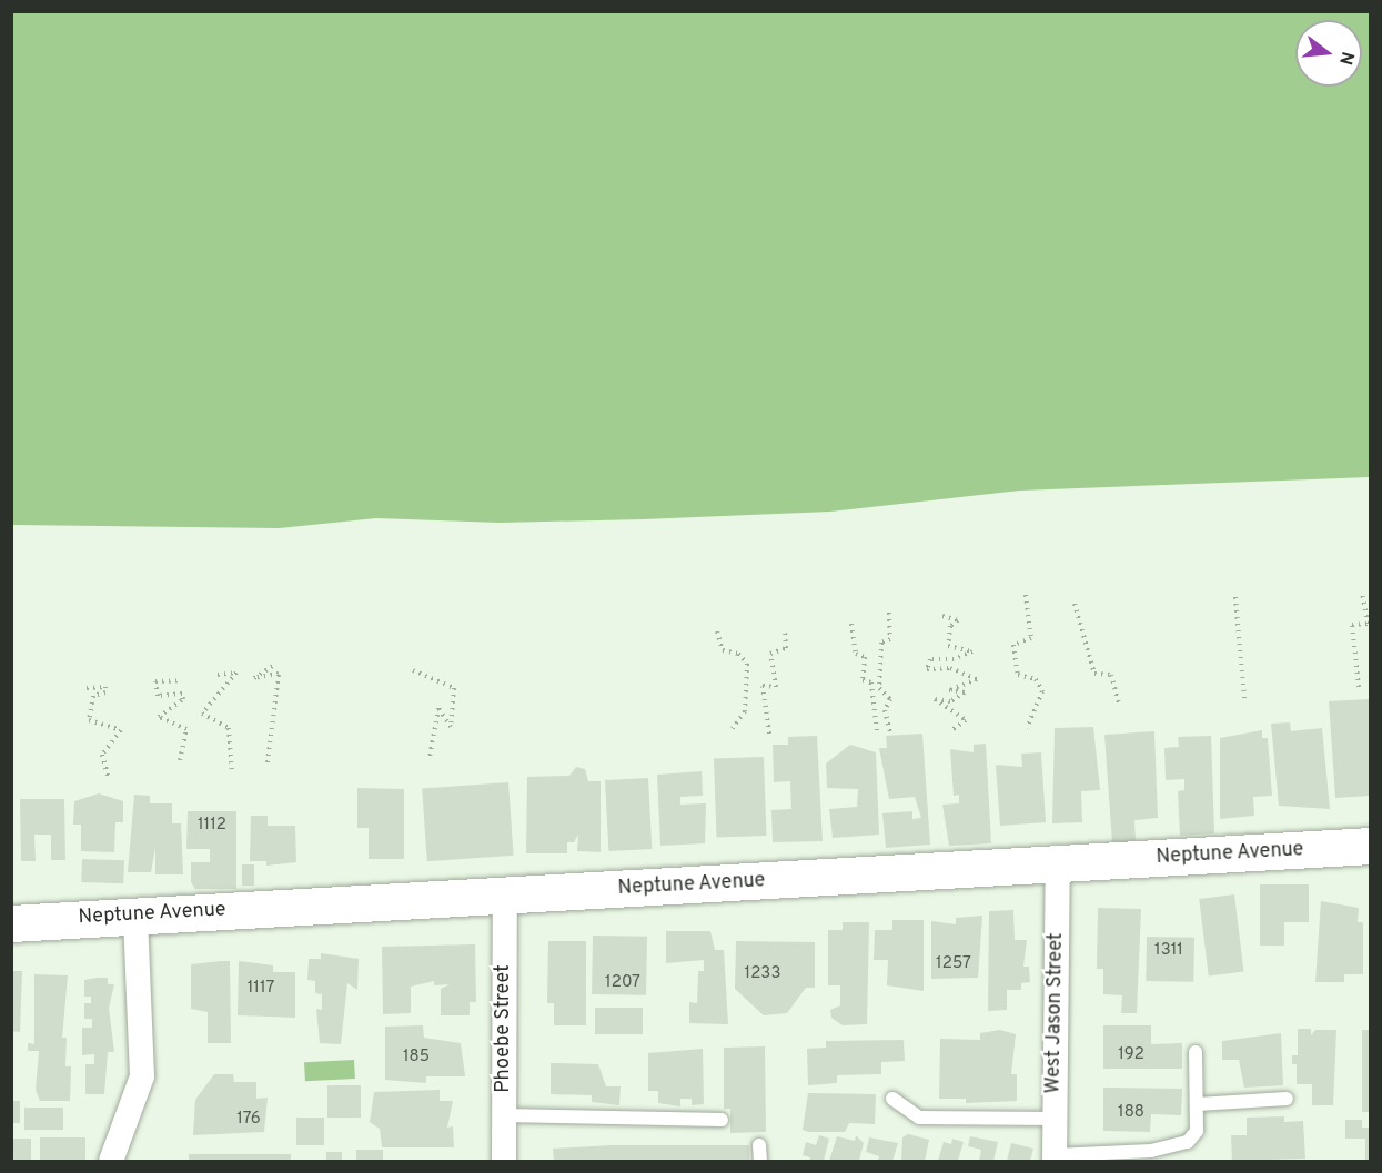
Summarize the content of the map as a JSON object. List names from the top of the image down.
{
  "streets": {
    "street": ["Neptune Avenue", "West Jason Street", "Phoebe Street"]
  },
  "crossings": [
    ["Neptune Avenue", "West Jason Street"],
    ["Neptune Avenue", "Phoebe Street"]
  ],
  "house_numbers": [
    "1112",
    "1311",
    "1257",
    "1233",
    "1207",
    "1117",
    "192",
    "185",
    "188",
    "176"
  ],
  "north": "right"
}
